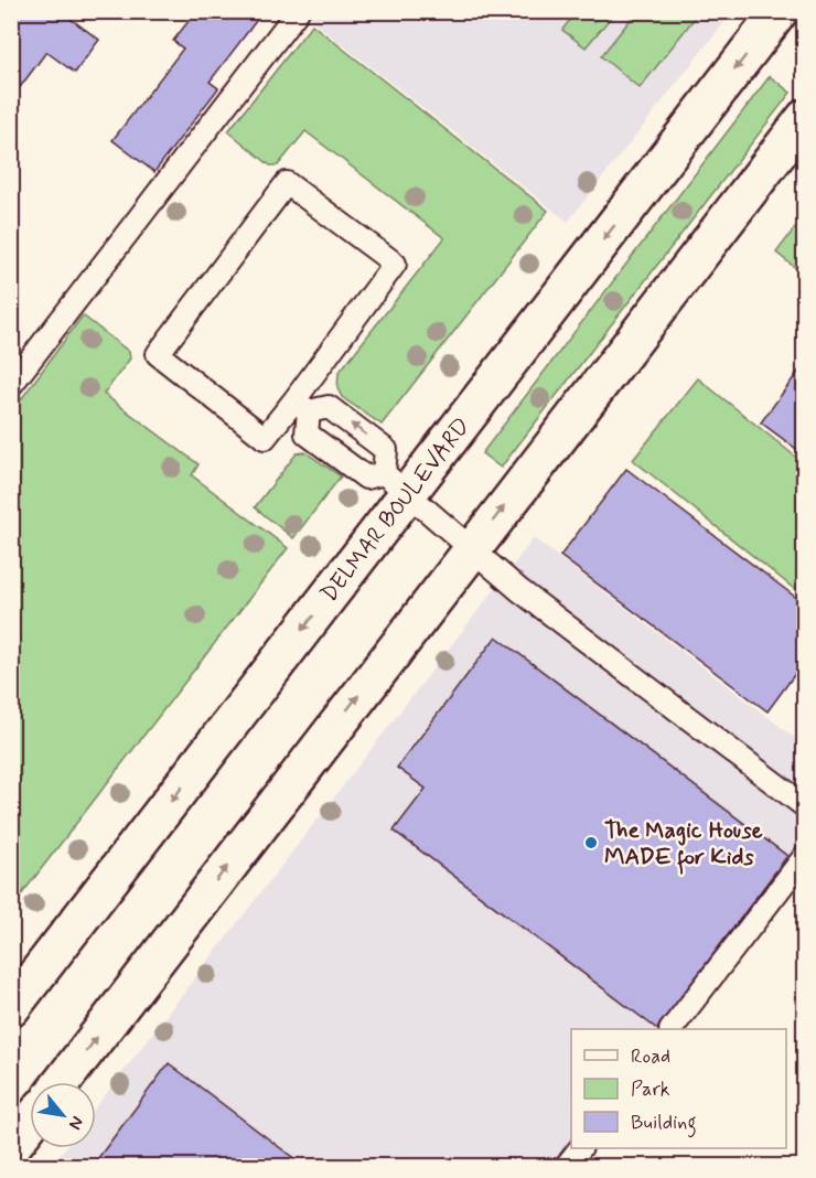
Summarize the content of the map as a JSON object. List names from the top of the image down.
{
  "streets": {
    "main road": ["DELMAR BOULEVARD"]
  },
  "places": ["The Magic House MADE for Kids"],
  "legend": ["Road", "Park", "Building"],
  "north": "bottom right"
}
